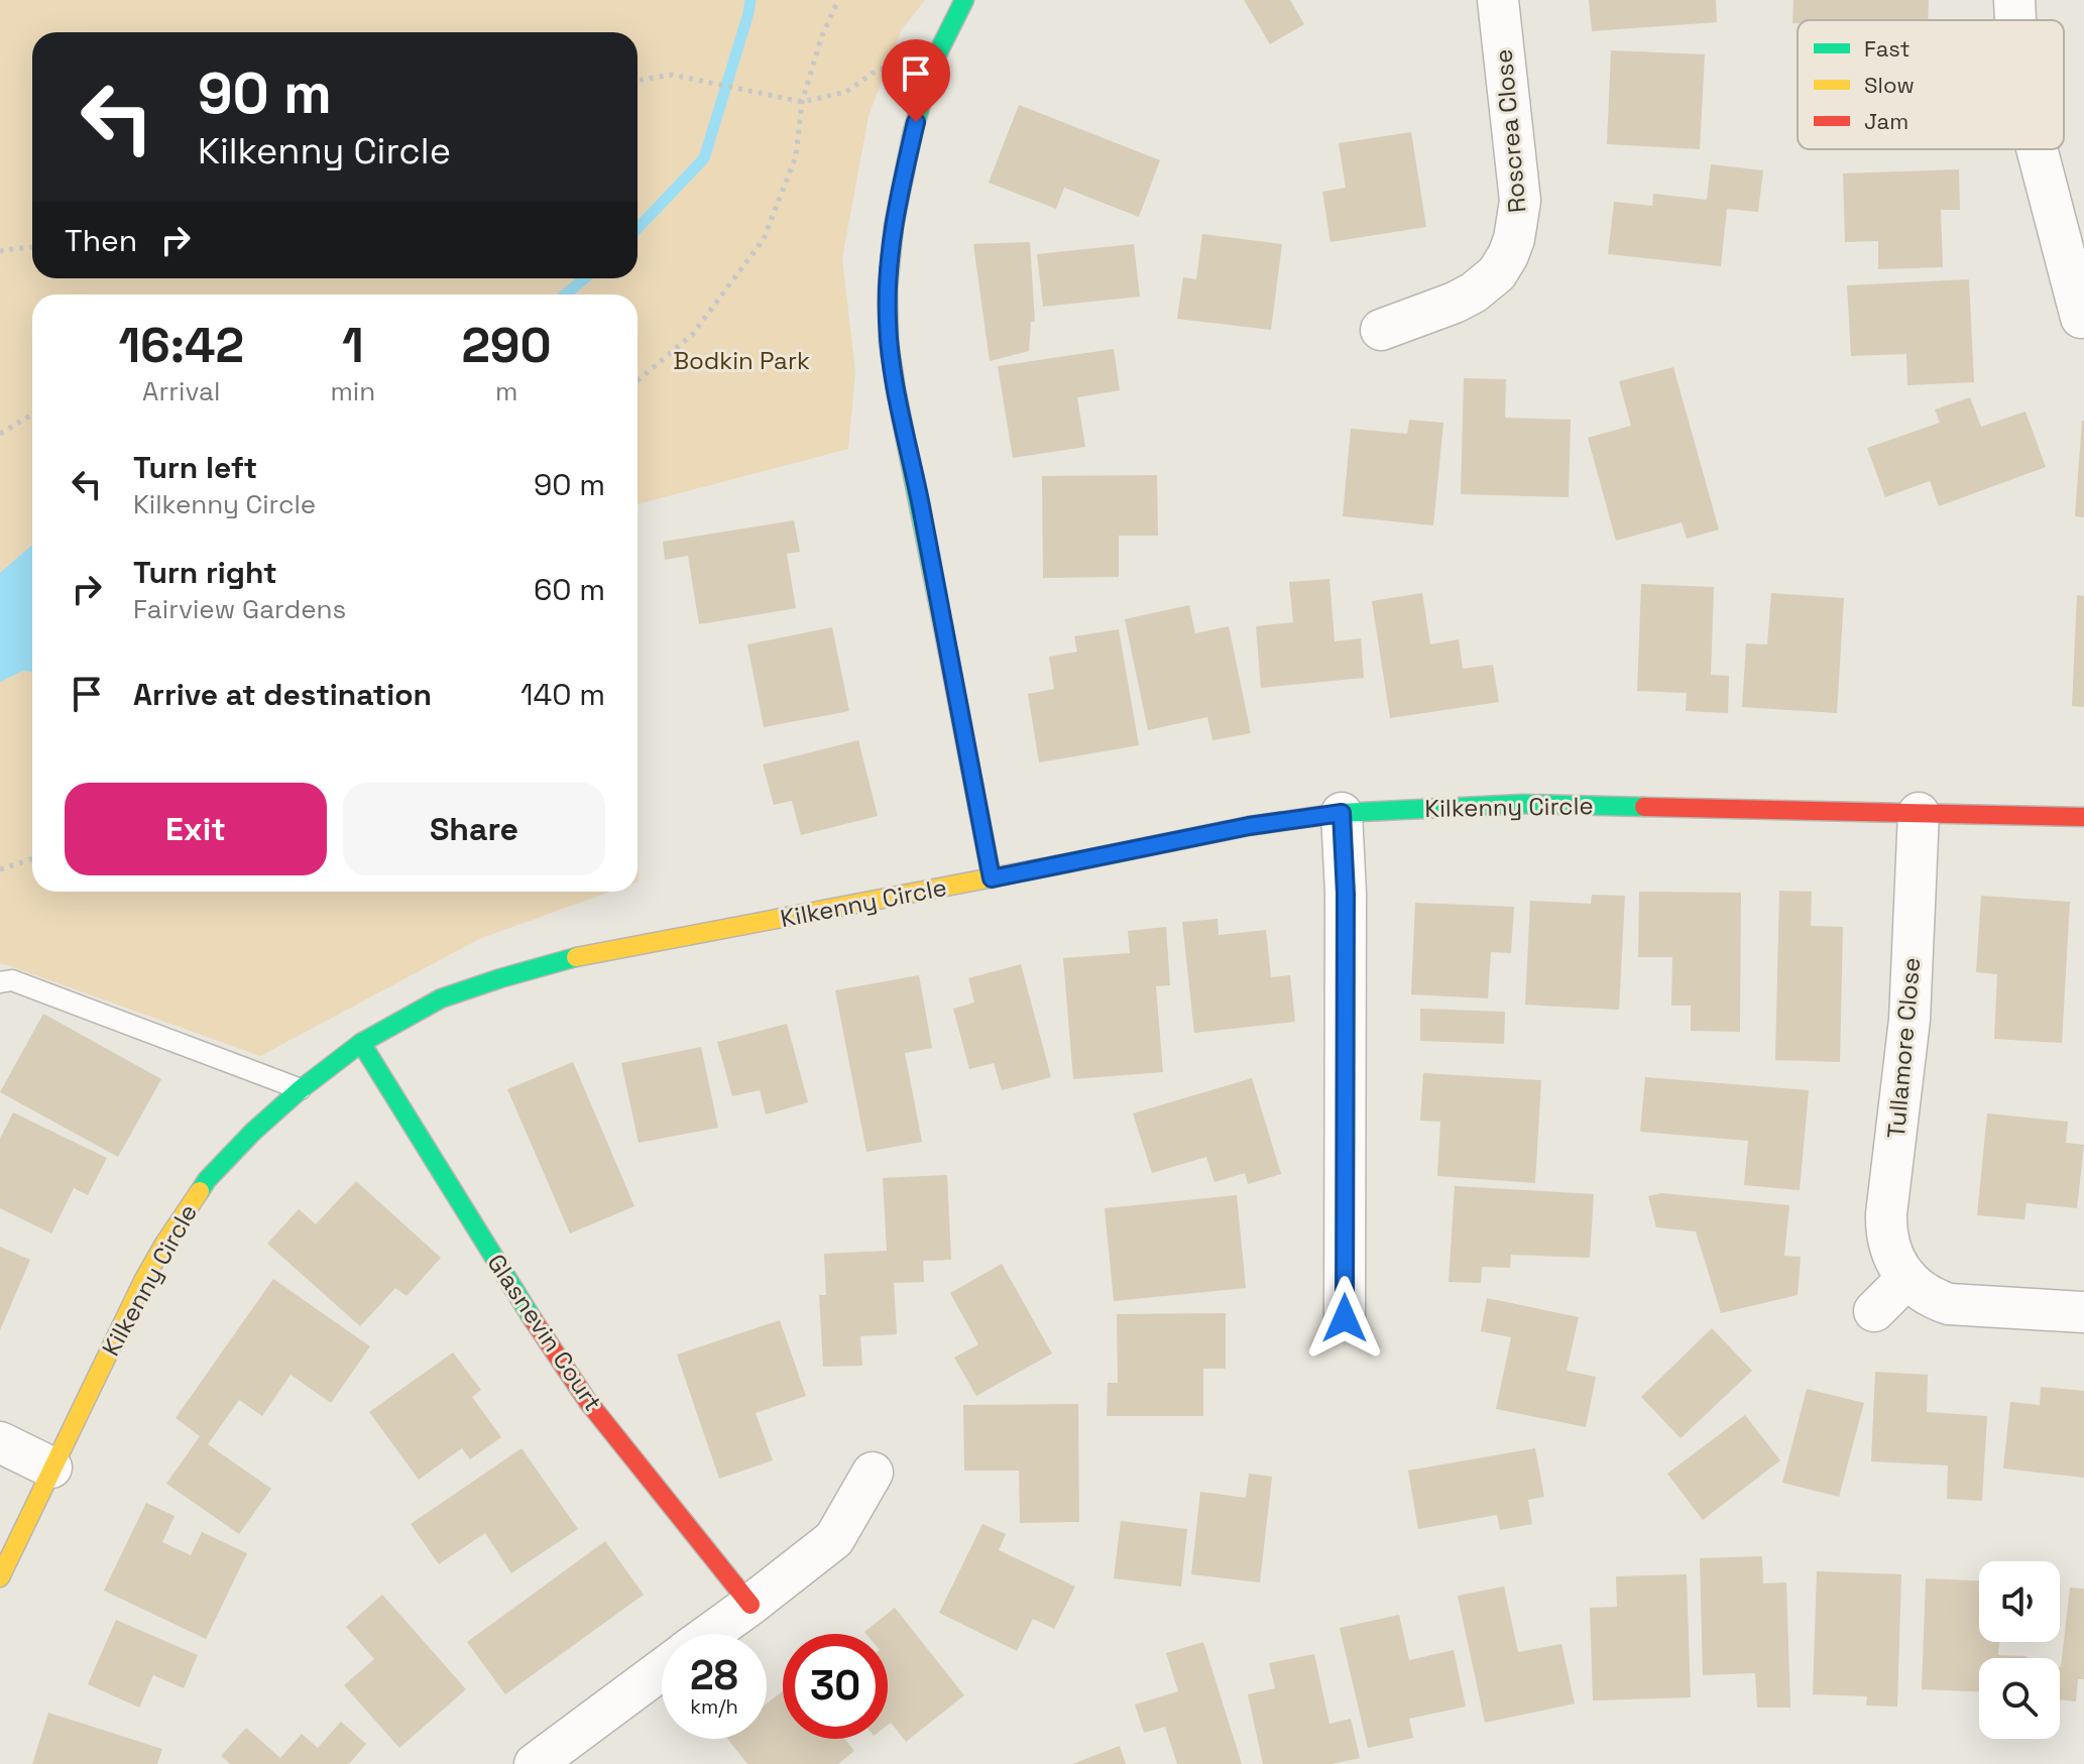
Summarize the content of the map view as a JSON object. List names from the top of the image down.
{
  "streets": {
    "street": [
      "Roscrea Close",
      "Kilkenny Circle",
      "Tullamore Close",
      "Glasnevin Court"
    ]
  },
  "crossings": [
    ["Kilkenny Circle", "Tullamore Close"],
    ["Kilkenny Circle", "Glasnevin Court"]
  ],
  "parks": ["Bodkin Park"],
  "legend": ["Fast", "Slow", "Jam"],
  "page": {
    "turn": ["90 m", "Kilkenny Circle"],
    "then": "Then",
    "eta": [
      "16:42",
      "Arrival",
      "1",
      "min",
      "290",
      "m"
    ],
    "list": [
      {
        "name": "Turn left",
        "note": "Kilkenny Circle",
        "value": "90 m"
      },
      {
        "name": "Turn right",
        "note": "Fairview Gardens",
        "value": "60 m"
      },
      {
        "name": "Arrive at destination",
        "value": "140 m"
      }
    ],
    "buttons": ["Exit", "Share"],
    "speed": "28 km/h",
    "limit": "30"
  }
}
